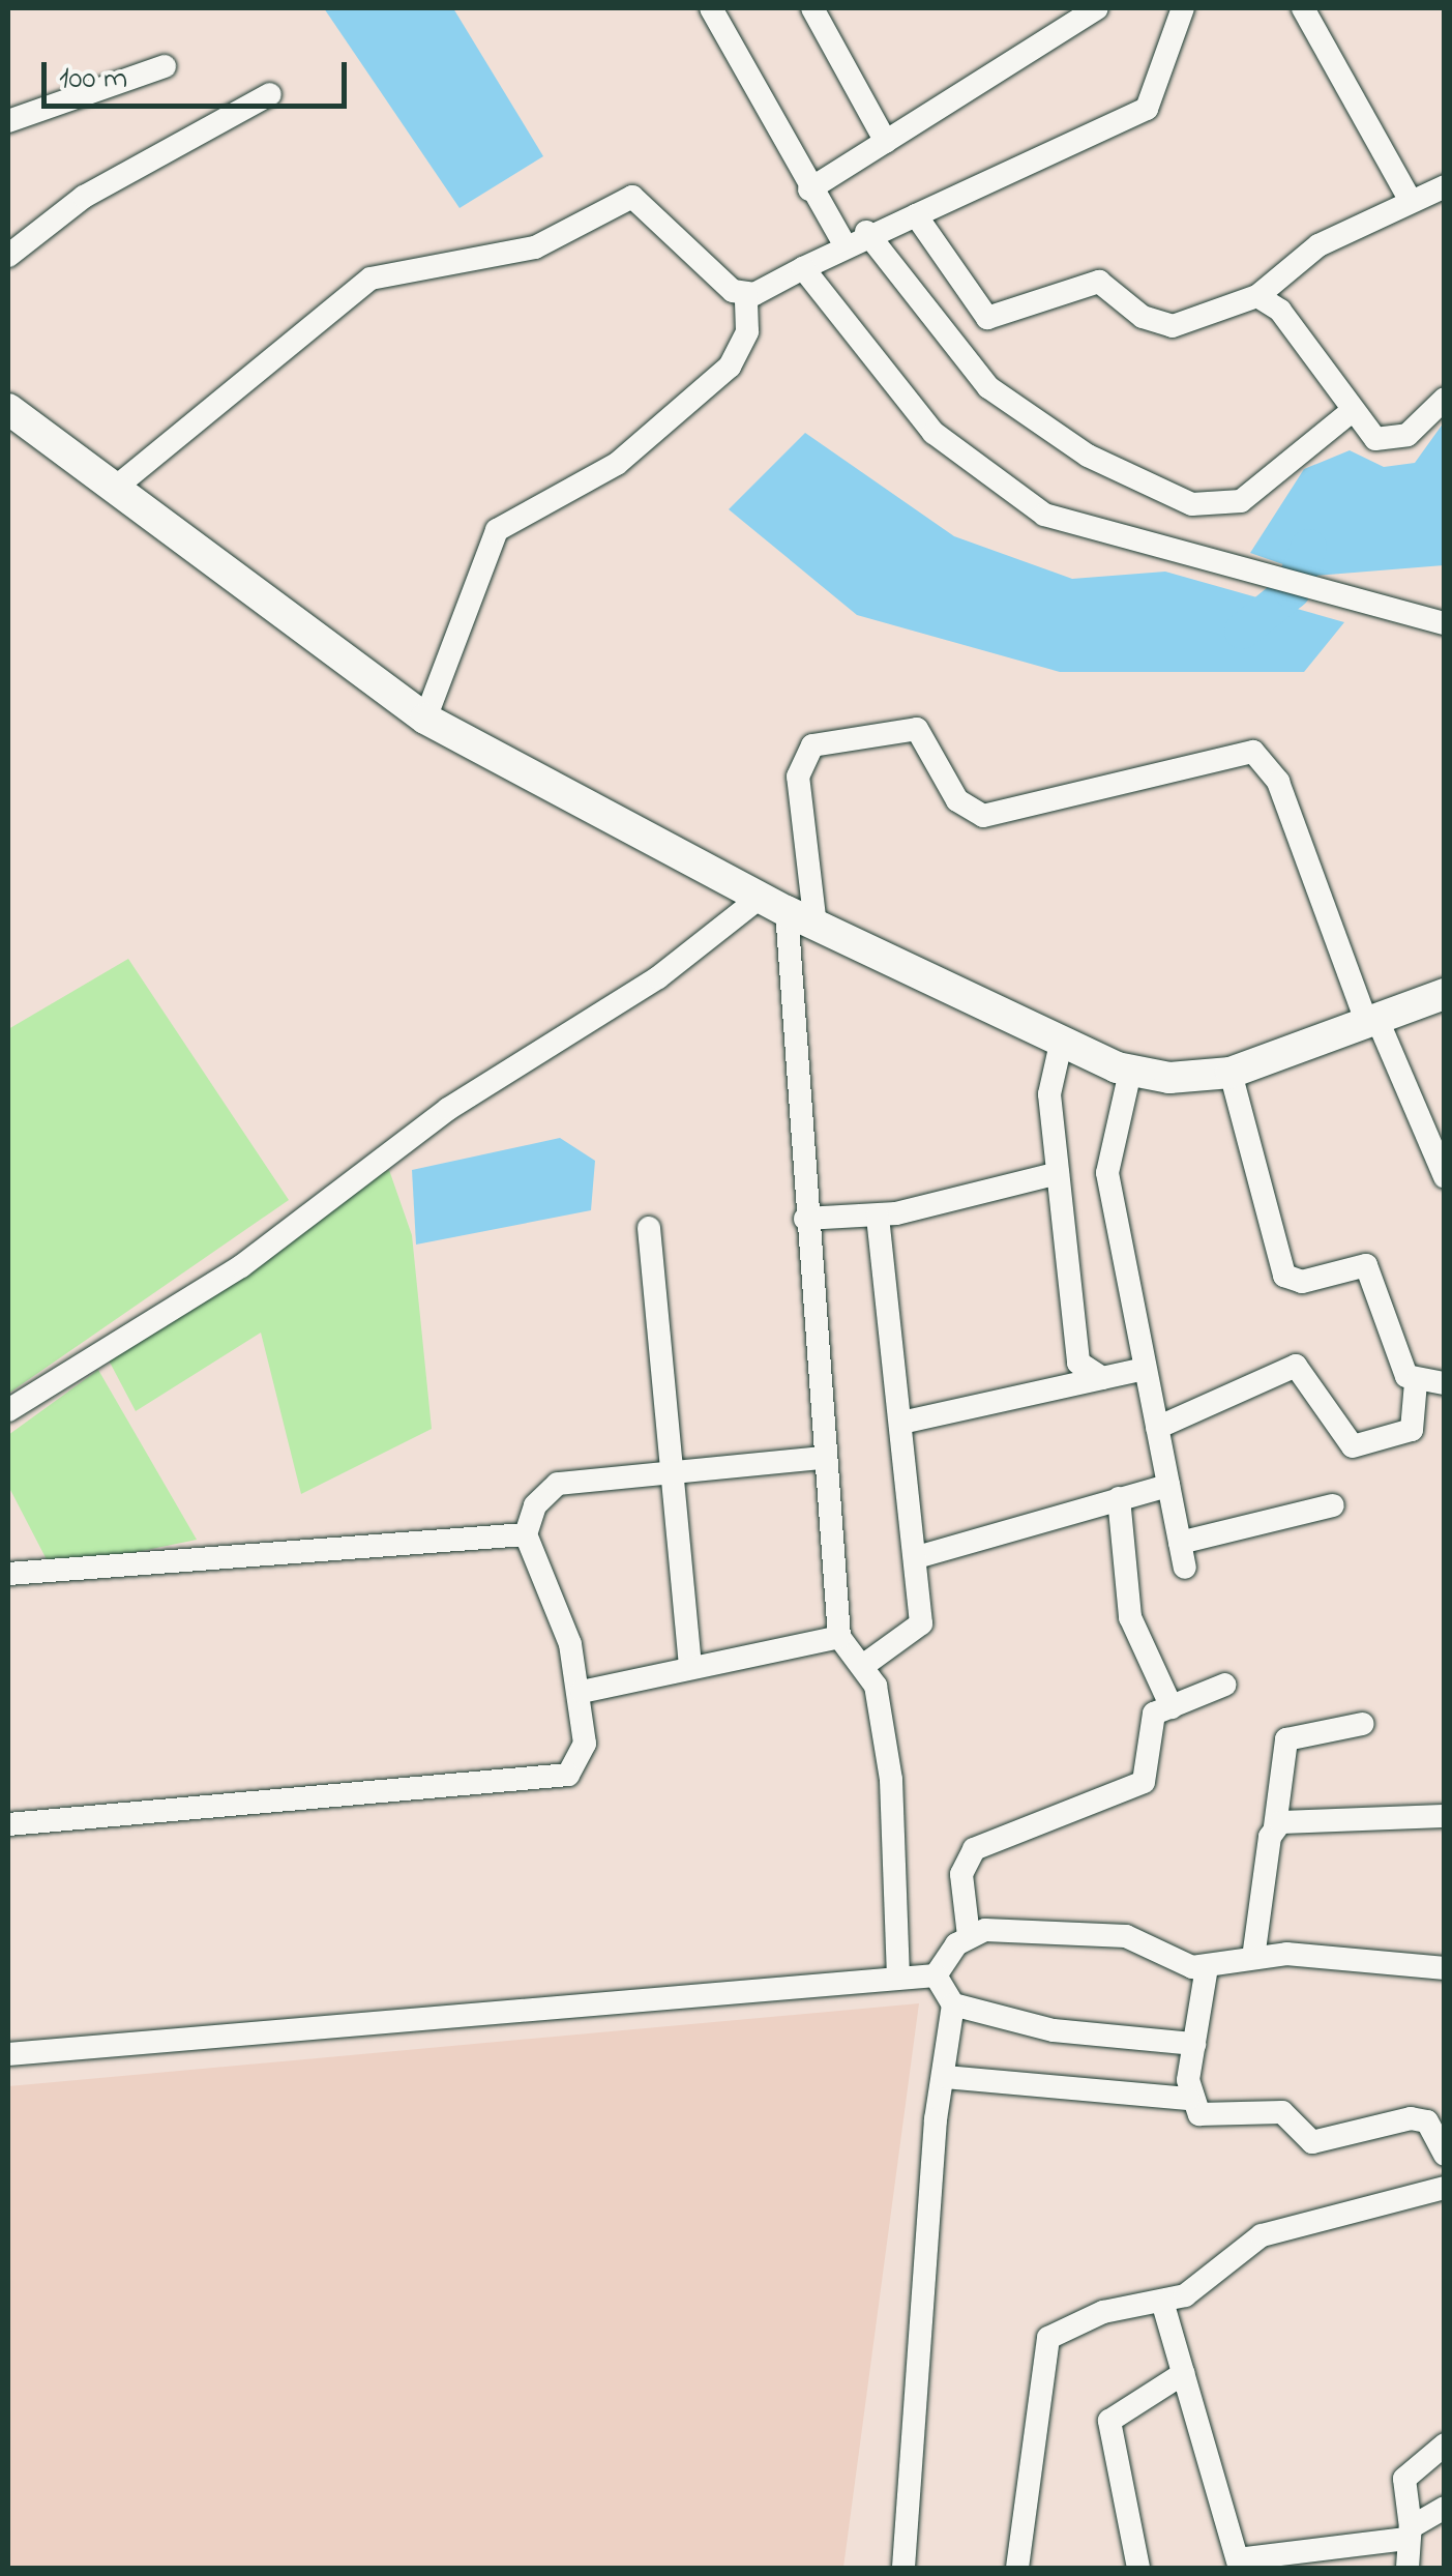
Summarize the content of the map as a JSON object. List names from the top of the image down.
{
  "scale_bar": "100 m"
}
